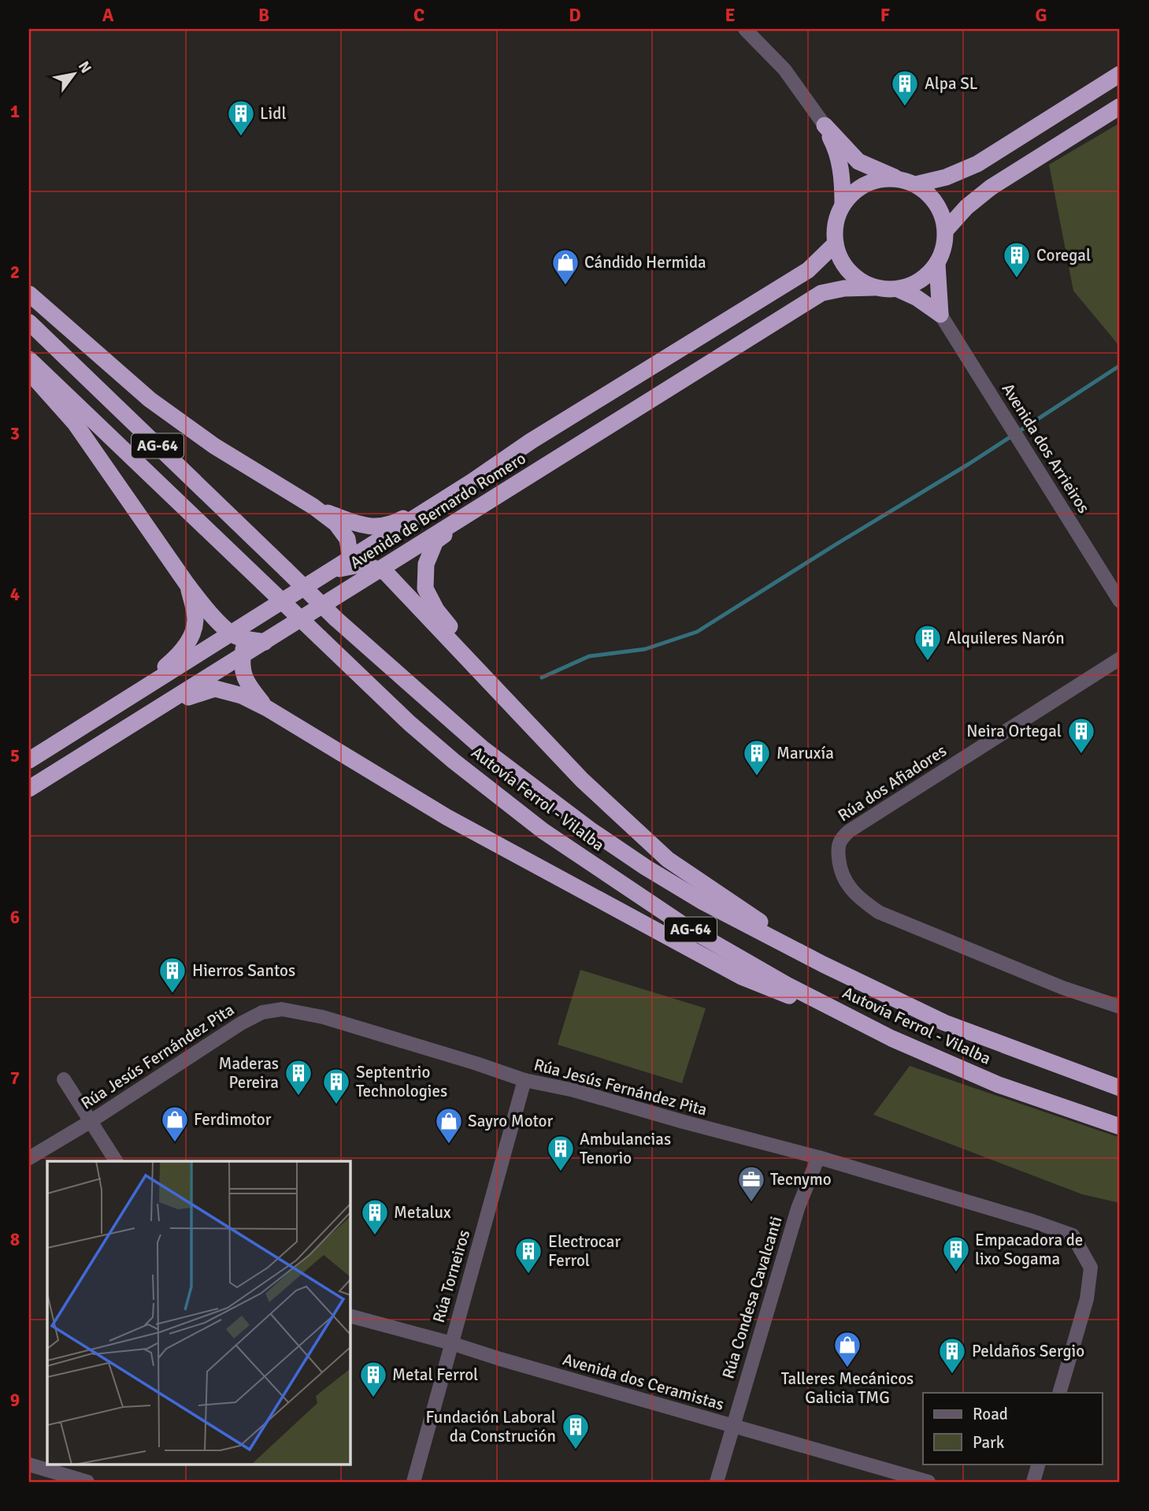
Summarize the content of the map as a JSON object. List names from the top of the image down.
{
  "streets": {
    "highway": ["AG-64", "Avenida de Bernardo Romero", "Autovía Ferrol - Vilalba"],
    "street": [
      "Avenida dos Arrieiros",
      "Rúa dos Afiadores",
      "Rúa Jesús Fernández Pita",
      "Rúa Torneiros",
      "Rúa Condesa Cavalcanti",
      "Avenida dos Ceramistas"
    ]
  },
  "crossings": [
    ["Rúa Jesús Fernández Pita", "Rúa Torneiros"],
    ["Rúa Jesús Fernández Pita", "Rúa Condesa Cavalcanti"],
    ["Rúa Torneiros", "Avenida dos Ceramistas"],
    ["Rúa Condesa Cavalcanti", "Avenida dos Ceramistas"]
  ],
  "places": {
    "building": [
      "Alpa SL",
      "Lidl",
      "Coregal",
      "Alquileres Narón",
      "Neira Ortegal",
      "Maruxía",
      "Hierros Santos",
      "Maderas Pereira",
      "Septentrio Technologies",
      "Ambulancias Tenorio",
      "Metalux",
      "Empacadora de lixo Sogama",
      "Electrocar Ferrol",
      "Peldaños Sergio",
      "Metal Ferrol",
      "Fundación Laboral da Construción"
    ],
    "shop": [
      "Cándido Hermida",
      "Ferdimotor",
      "Sayro Motor",
      "Talleres Mecánicos Galicia TMG"
    ],
    "office": ["Tecnymo"]
  },
  "legend": ["Road", "Park"],
  "north": "top right",
  "grid": {
    "columns": [
      "A",
      "B",
      "C",
      "D",
      "E",
      "F",
      "G"
    ],
    "rows": [
      "1",
      "2",
      "3",
      "4",
      "5",
      "6",
      "7",
      "8",
      "9"
    ]
  }
}
